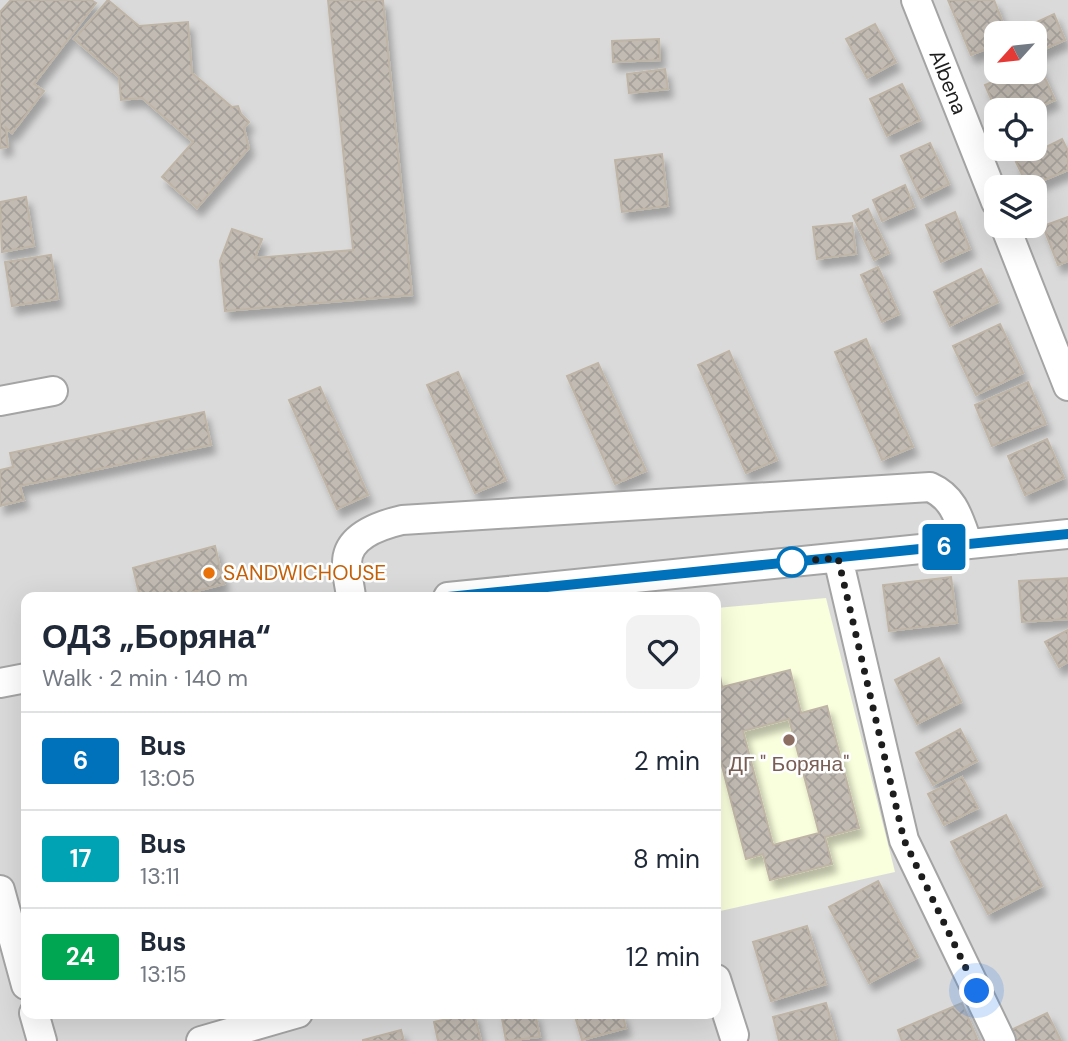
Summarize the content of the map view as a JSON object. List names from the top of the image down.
{
  "streets": {
    "street": ["Albena"]
  },
  "places": ["SANDWICHOUSE", "ДГ \" Боряна\""],
  "lines": ["bus line 6"],
  "north": "bottom left",
  "page": {
    "on_map": "6",
    "heading": ["ОДЗ „Боряна“", "Walk · 2 min · 140 m"],
    "list": [
      {
        "mark": "6",
        "name": "Bus",
        "note": "13:05",
        "value": "2 min"
      },
      {
        "mark": "17",
        "name": "Bus",
        "note": "13:11",
        "value": "8 min"
      },
      {
        "mark": "24",
        "name": "Bus",
        "note": "13:15",
        "value": "12 min"
      }
    ]
  }
}
